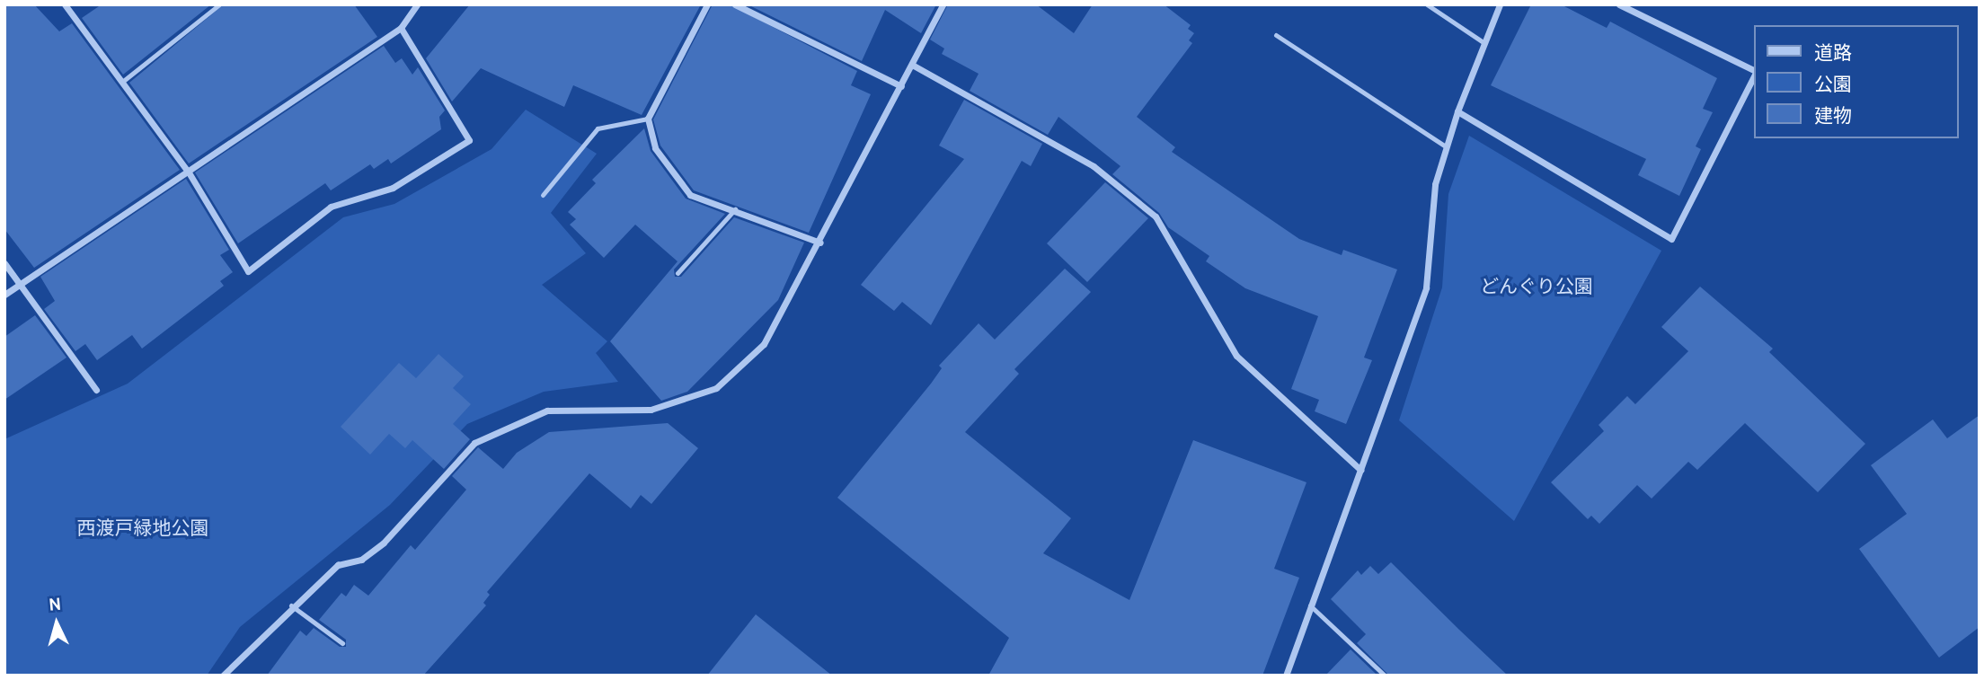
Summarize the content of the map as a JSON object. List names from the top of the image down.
{
  "parks": ["どんぐり公園", "西渡戸緑地公園"],
  "legend": ["道路", "公園", "建物"],
  "north": "top"
}
